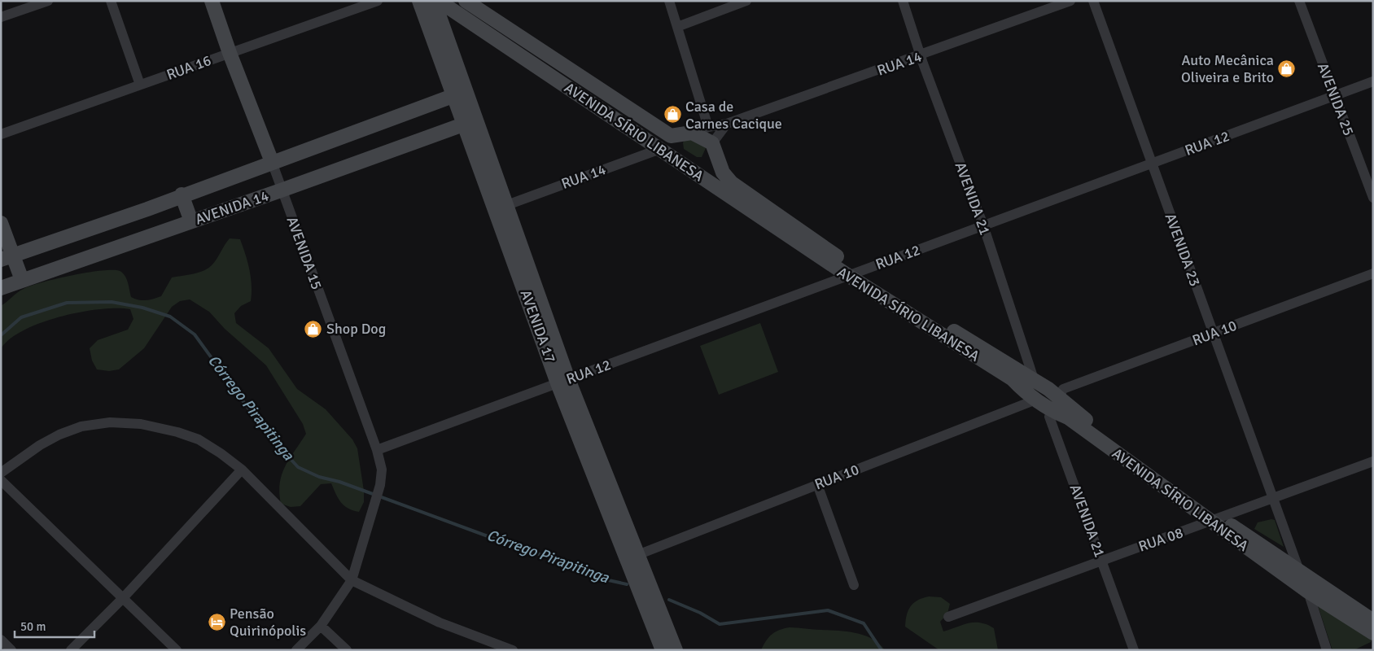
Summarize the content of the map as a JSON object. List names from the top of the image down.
{
  "streets": {
    "street": [
      "RUA 14",
      "RUA 16",
      "AVENIDA 25",
      "AVENIDA SÍRIO LIBANESA",
      "RUA 12",
      "AVENIDA 21",
      "AVENIDA 14",
      "AVENIDA 23",
      "AVENIDA 15",
      "AVENIDA 17",
      "RUA 10",
      "RUA 08"
    ]
  },
  "crossings": [
    ["RUA 14", "AVENIDA SÍRIO LIBANESA"],
    ["RUA 14", "AVENIDA 21"],
    ["RUA 14", "AVENIDA 17"],
    ["RUA 16", "AVENIDA 15"],
    ["AVENIDA 25", "RUA 12"],
    ["AVENIDA SÍRIO LIBANESA", "RUA 12"],
    ["AVENIDA SÍRIO LIBANESA", "AVENIDA 21"],
    ["AVENIDA SÍRIO LIBANESA", "AVENIDA 23"],
    ["AVENIDA SÍRIO LIBANESA", "RUA 10"],
    ["AVENIDA SÍRIO LIBANESA", "RUA 08"],
    ["RUA 12", "AVENIDA 21"],
    ["RUA 12", "AVENIDA 23"],
    ["RUA 12", "AVENIDA 15"],
    ["RUA 12", "AVENIDA 17"],
    ["AVENIDA 21", "RUA 08"],
    ["AVENIDA 14", "AVENIDA 15"],
    ["AVENIDA 14", "AVENIDA 17"],
    ["AVENIDA 23", "RUA 10"],
    ["AVENIDA 23", "RUA 08"],
    ["AVENIDA 17", "RUA 10"]
  ],
  "water": ["Córrego Pirapitinga"],
  "places": {
    "shop": ["Auto Mecânica Oliveira e Brito", "Casa de Carnes Cacique", "Shop Dog"],
    "hotel": ["Pensão Quirinópolis"]
  },
  "scale_bar": "50 m"
}
